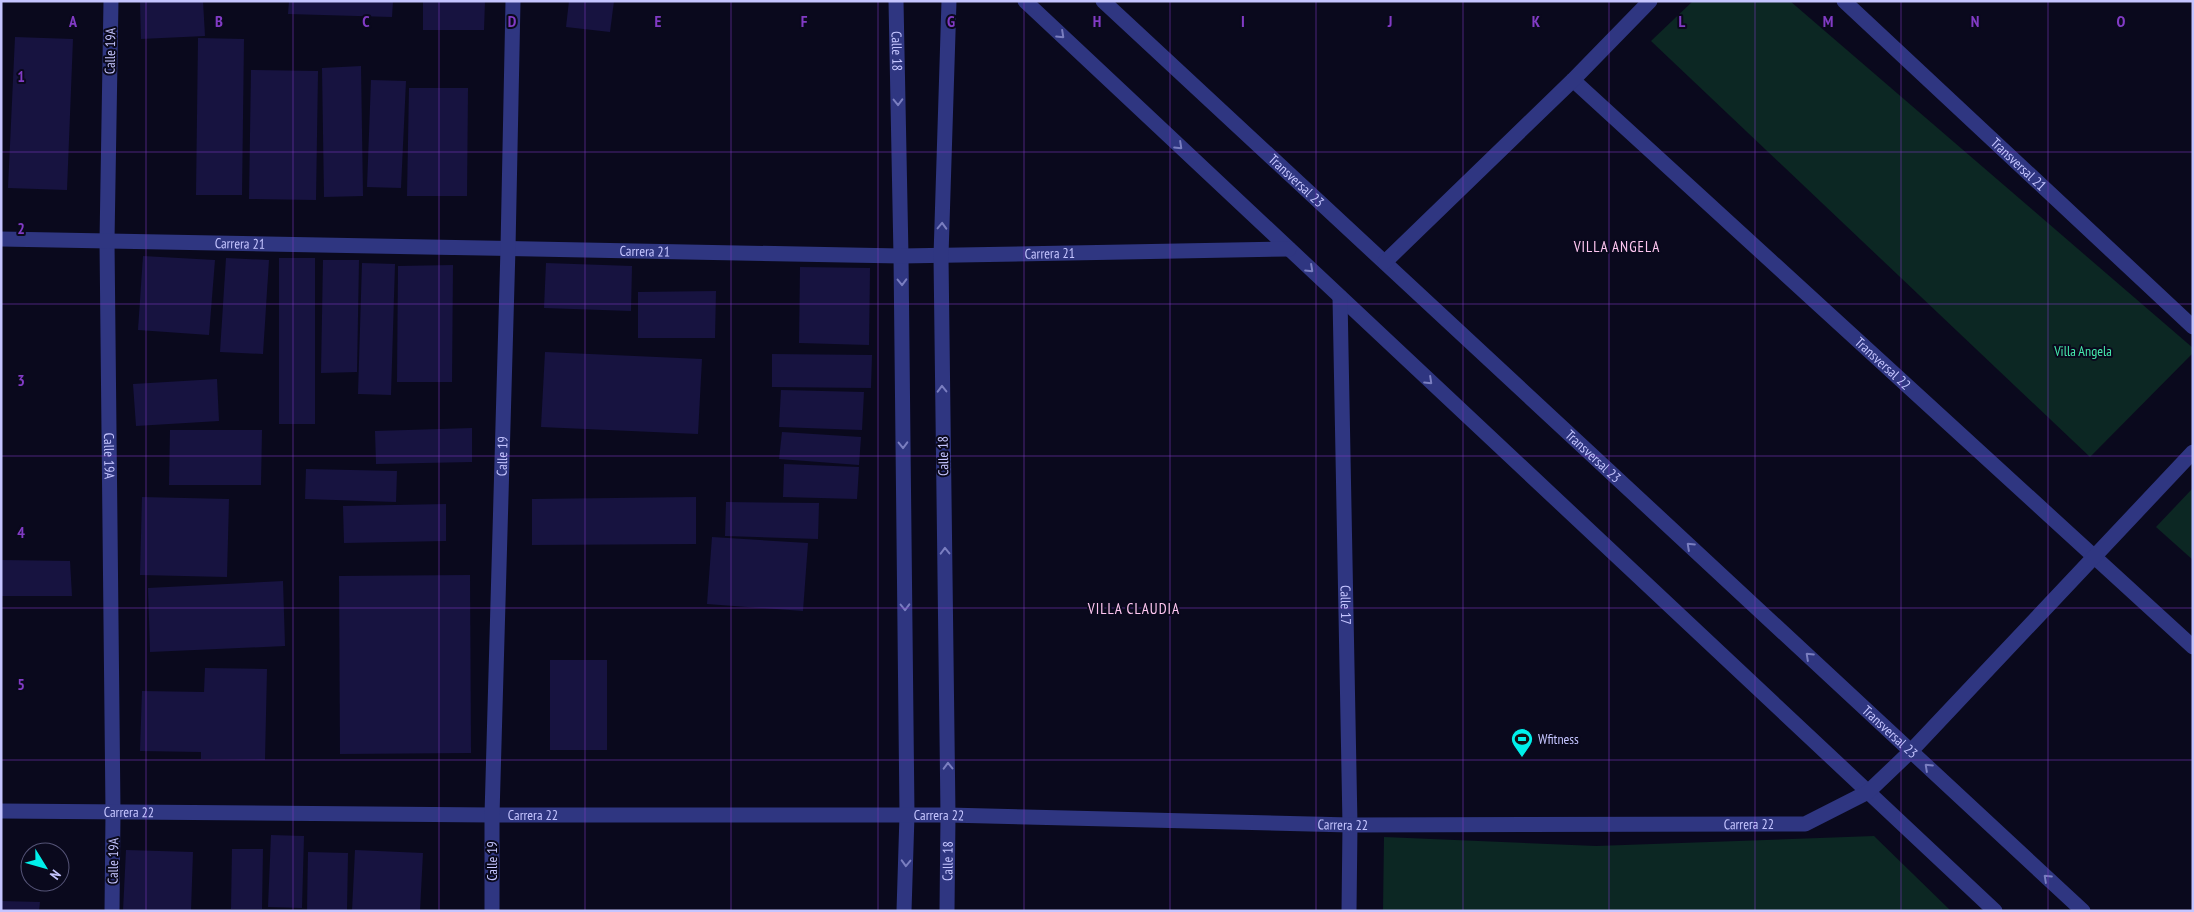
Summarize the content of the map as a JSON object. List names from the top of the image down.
{
  "streets": {
    "street": [
      "Calle 19A",
      "Calle 18",
      "Transversal 21",
      "Transversal 23",
      "Carrera 21",
      "Transversal 22",
      "Calle 19",
      "Calle 17",
      "Carrera 22"
    ]
  },
  "crossings": [
    ["Calle 19A", "Carrera 21"],
    ["Calle 19A", "Carrera 22"],
    ["Calle 18", "Carrera 21"],
    ["Calle 18", "Carrera 22"],
    ["Transversal 23", "Carrera 22"],
    ["Carrera 21", "Calle 19"],
    ["Transversal 22", "Carrera 22"],
    ["Calle 19", "Carrera 22"],
    ["Calle 17", "Carrera 22"]
  ],
  "districts": ["VILLA ANGELA", "VILLA CLAUDIA"],
  "parks": ["Villa Angela"],
  "places": {
    "sports": ["Wfitness"]
  },
  "north": "bottom right",
  "grid": {
    "columns": [
      "A",
      "B",
      "C",
      "D",
      "E",
      "F",
      "G",
      "H",
      "I",
      "J",
      "K",
      "L",
      "M",
      "N",
      "O"
    ],
    "rows": [
      "1",
      "2",
      "3",
      "4",
      "5"
    ]
  }
}
